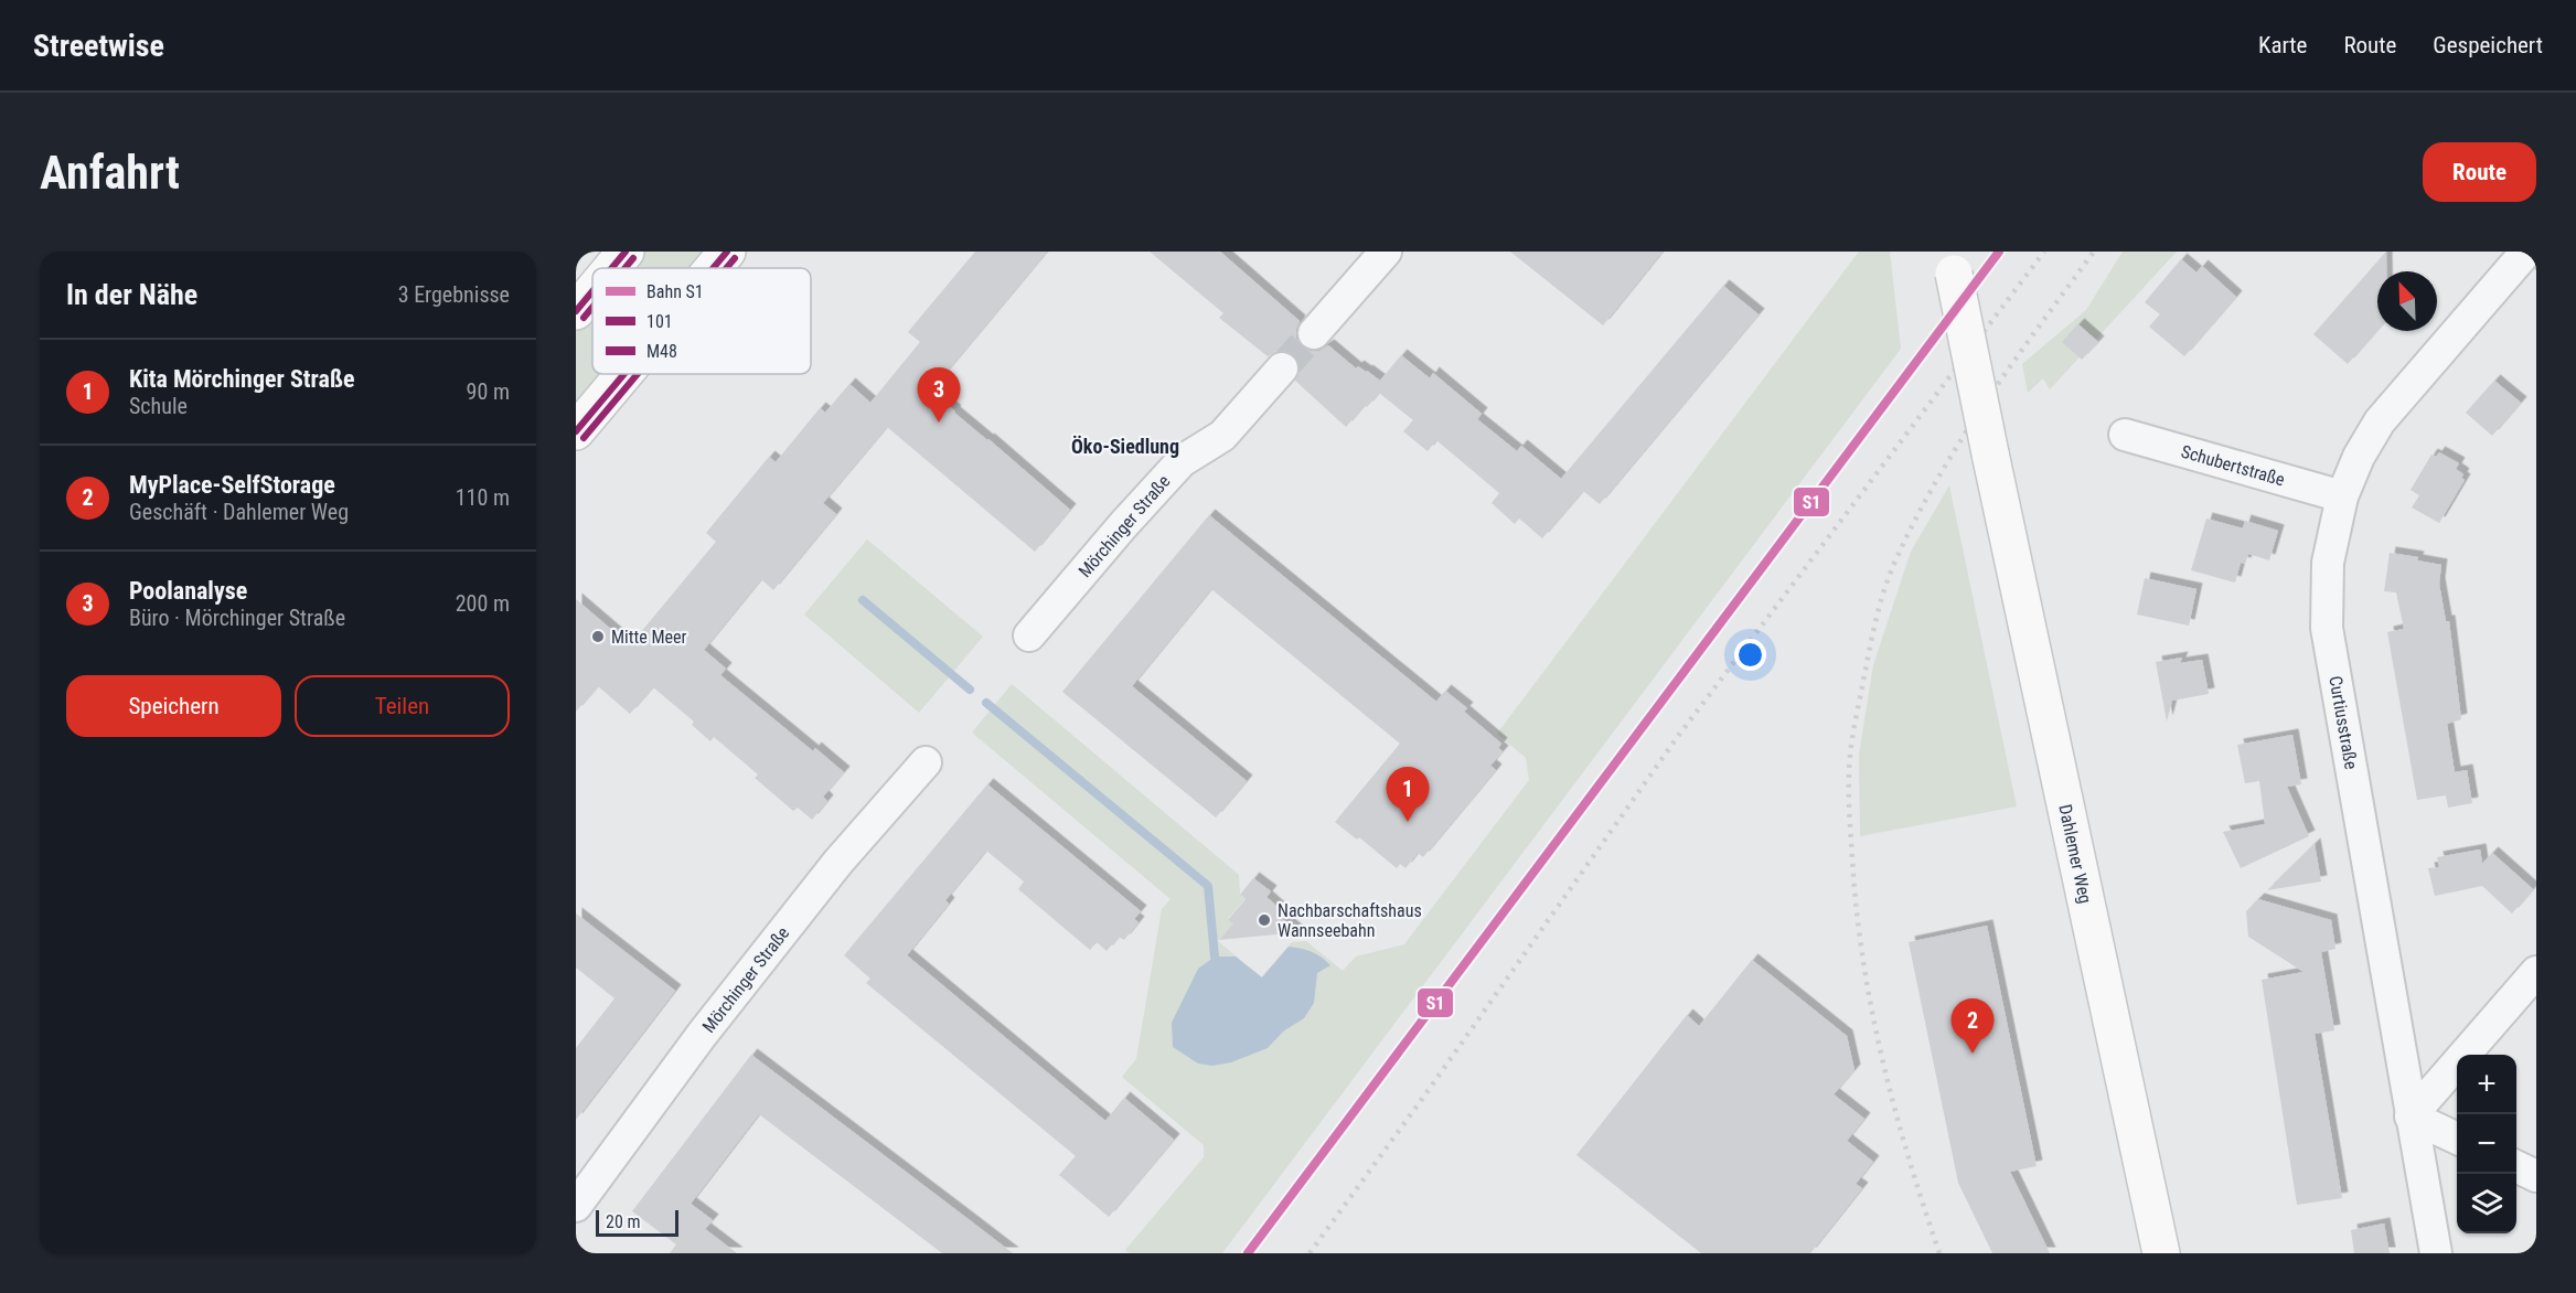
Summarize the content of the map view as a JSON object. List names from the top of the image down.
{
  "streets": {
    "main road": ["Dahlemer Weg"],
    "street": ["Schubertstraße", "Mörchinger Straße", "Curtiusstraße"]
  },
  "crossings": [
    ["Schubertstraße", "Curtiusstraße"]
  ],
  "districts": ["Öko-Siedlung"],
  "places": ["Mitte Meer", "Nachbarschaftshaus Wannseebahn"],
  "lines": ["rail line S1", "transit line 101", "transit line M48"],
  "legend": ["Bahn S1", "101", "M48"],
  "scale_bar": "20 m",
  "north": "top left",
  "page": {
    "header": "Streetwise",
    "nav": ["Karte", "Route", "Gespeichert"],
    "buttons": [
      "Route",
      ["Speichern", "Teilen"]
    ],
    "title": "Anfahrt",
    "heading": ["In der Nähe", "3 Ergebnisse"],
    "list": [
      {
        "mark": "1",
        "name": "Kita Mörchinger Straße",
        "note": "Schule",
        "value": "90 m"
      },
      {
        "mark": "2",
        "name": "MyPlace-SelfStorage",
        "note": "Geschäft · Dahlemer Weg",
        "value": "110 m"
      },
      {
        "mark": "3",
        "name": "Poolanalyse",
        "note": "Büro · Mörchinger Straße",
        "value": "200 m"
      }
    ],
    "pins": ["3", "1", "2"],
    "map_buttons": ["+", "−"],
    "scale": "20 m"
  }
}
